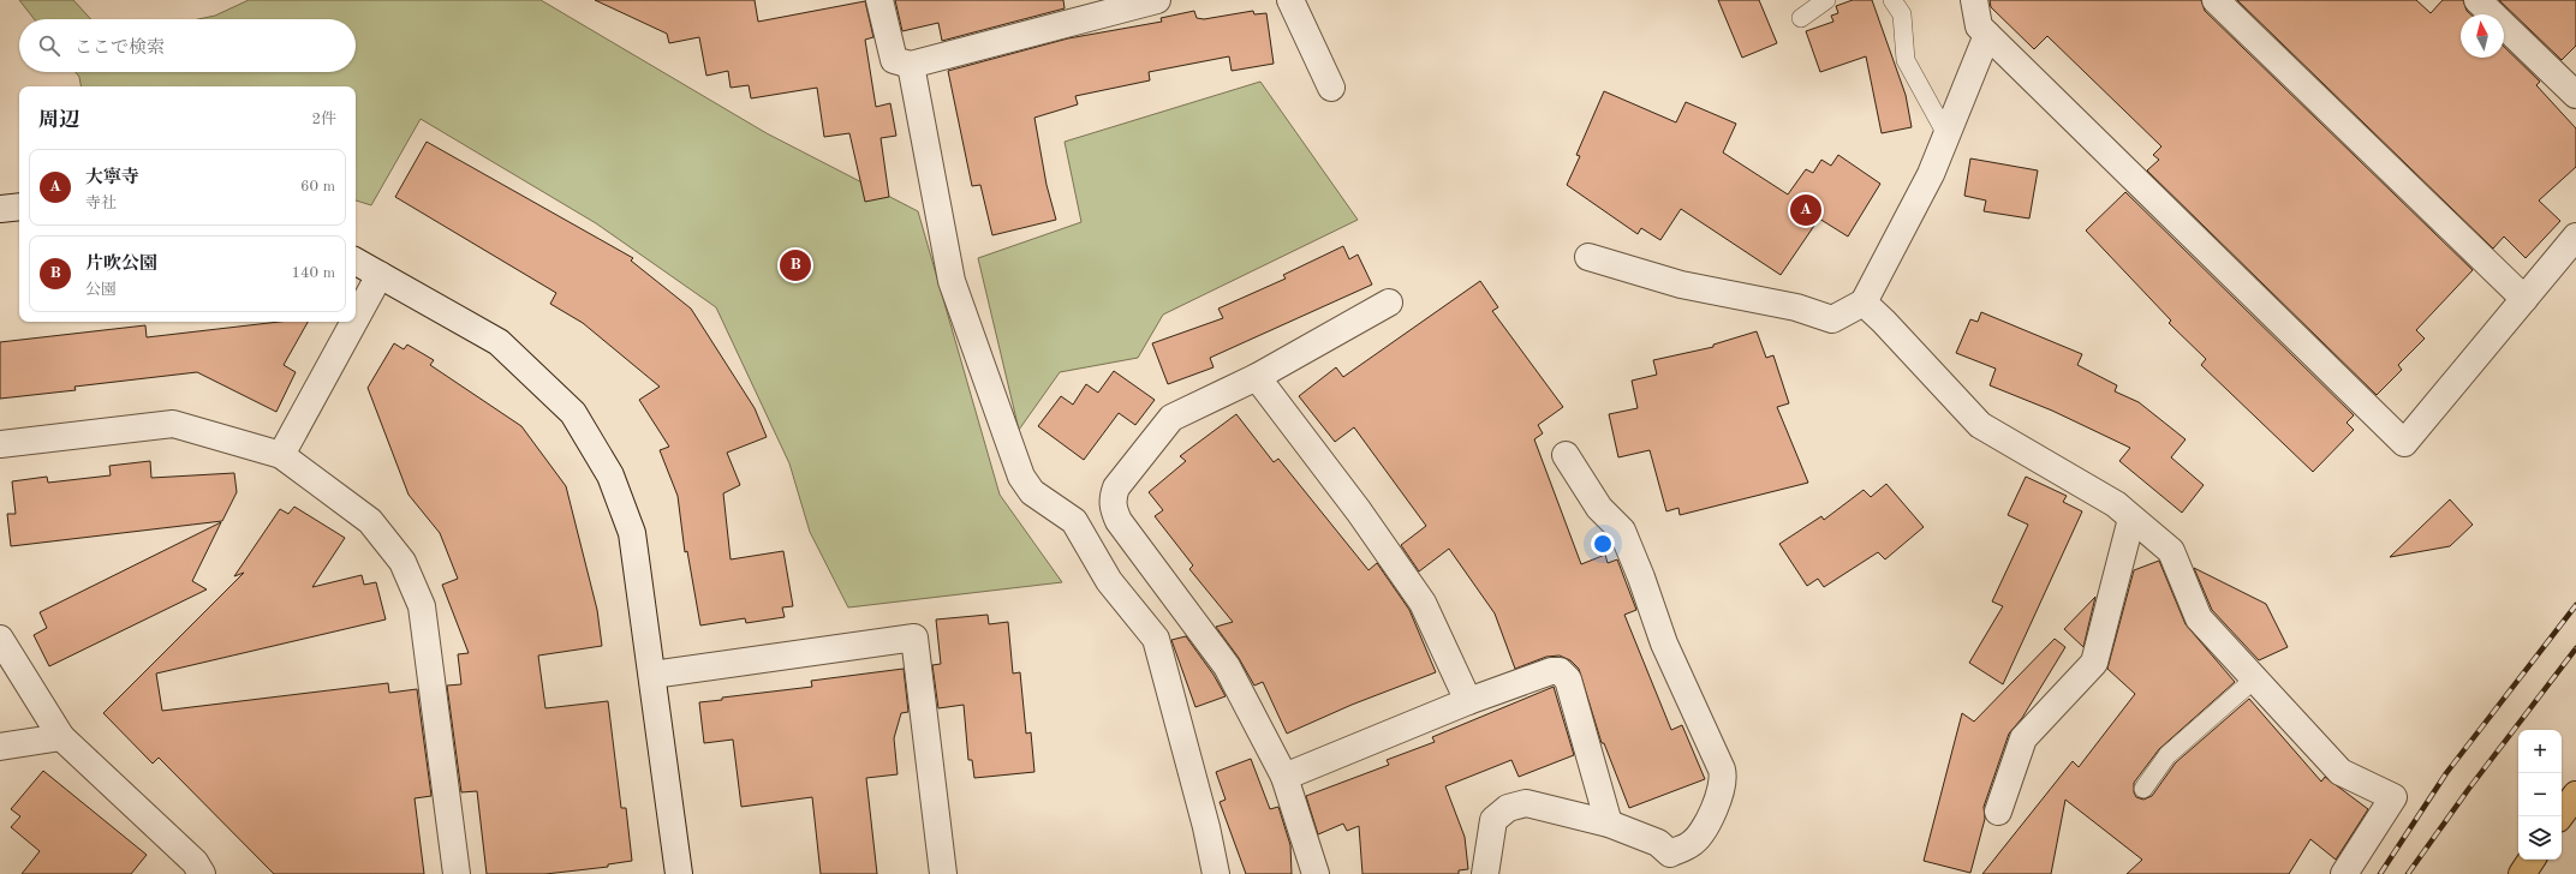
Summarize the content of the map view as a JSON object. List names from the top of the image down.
{
  "north": "top",
  "page": {
    "search": "ここで検索",
    "heading": ["周辺", "2件"],
    "list": [
      {
        "mark": "A",
        "name": "大寧寺",
        "note": "寺社",
        "value": "60 m"
      },
      {
        "mark": "B",
        "name": "片吹公園",
        "note": "公園",
        "value": "140 m"
      }
    ],
    "pins": ["A", "B"],
    "map_buttons": ["+", "−"]
  }
}
